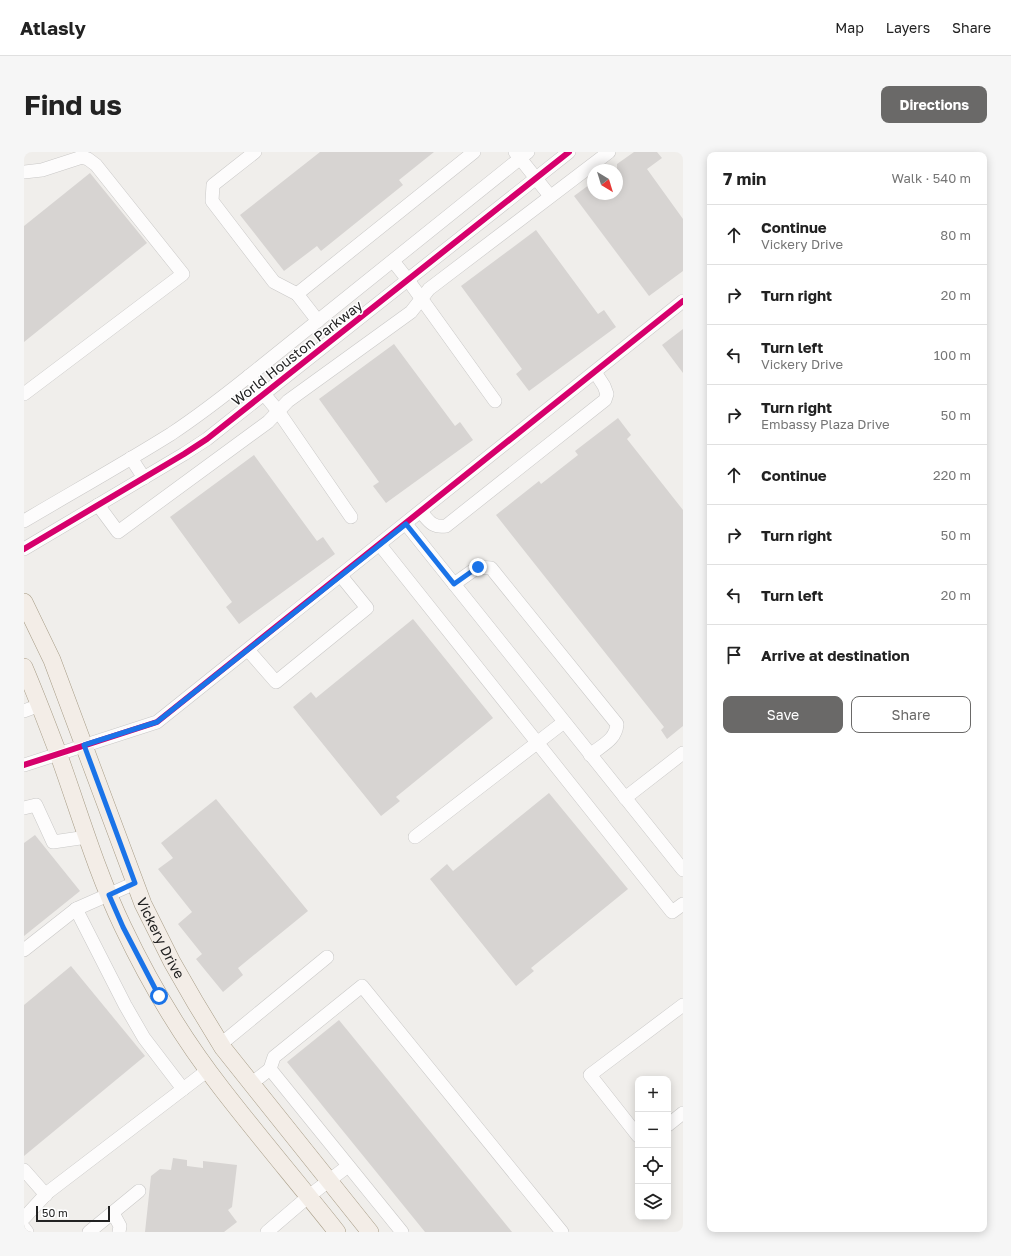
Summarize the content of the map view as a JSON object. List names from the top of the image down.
{
  "streets": {
    "main road": ["Vickery Drive"],
    "street": ["World Houston Parkway"]
  },
  "scale_bar": "50 m",
  "north": "bottom right",
  "page": {
    "header": "Atlasly",
    "nav": ["Map", "Layers", "Share"],
    "buttons": [
      "Directions",
      ["Save", "Share"]
    ],
    "title": "Find us",
    "heading": ["7 min", "Walk · 540 m"],
    "list": [
      ["Continue", "Vickery Drive", "80 m"],
      ["Turn right", "20 m"],
      ["Turn left", "Vickery Drive", "100 m"],
      ["Turn right", "Embassy Plaza Drive", "50 m"],
      ["Continue", "220 m"],
      ["Turn right", "50 m"],
      ["Turn left", "20 m"],
      "Arrive at destination"
    ],
    "map_buttons": ["+", "−"],
    "scale": "50 m"
  }
}
